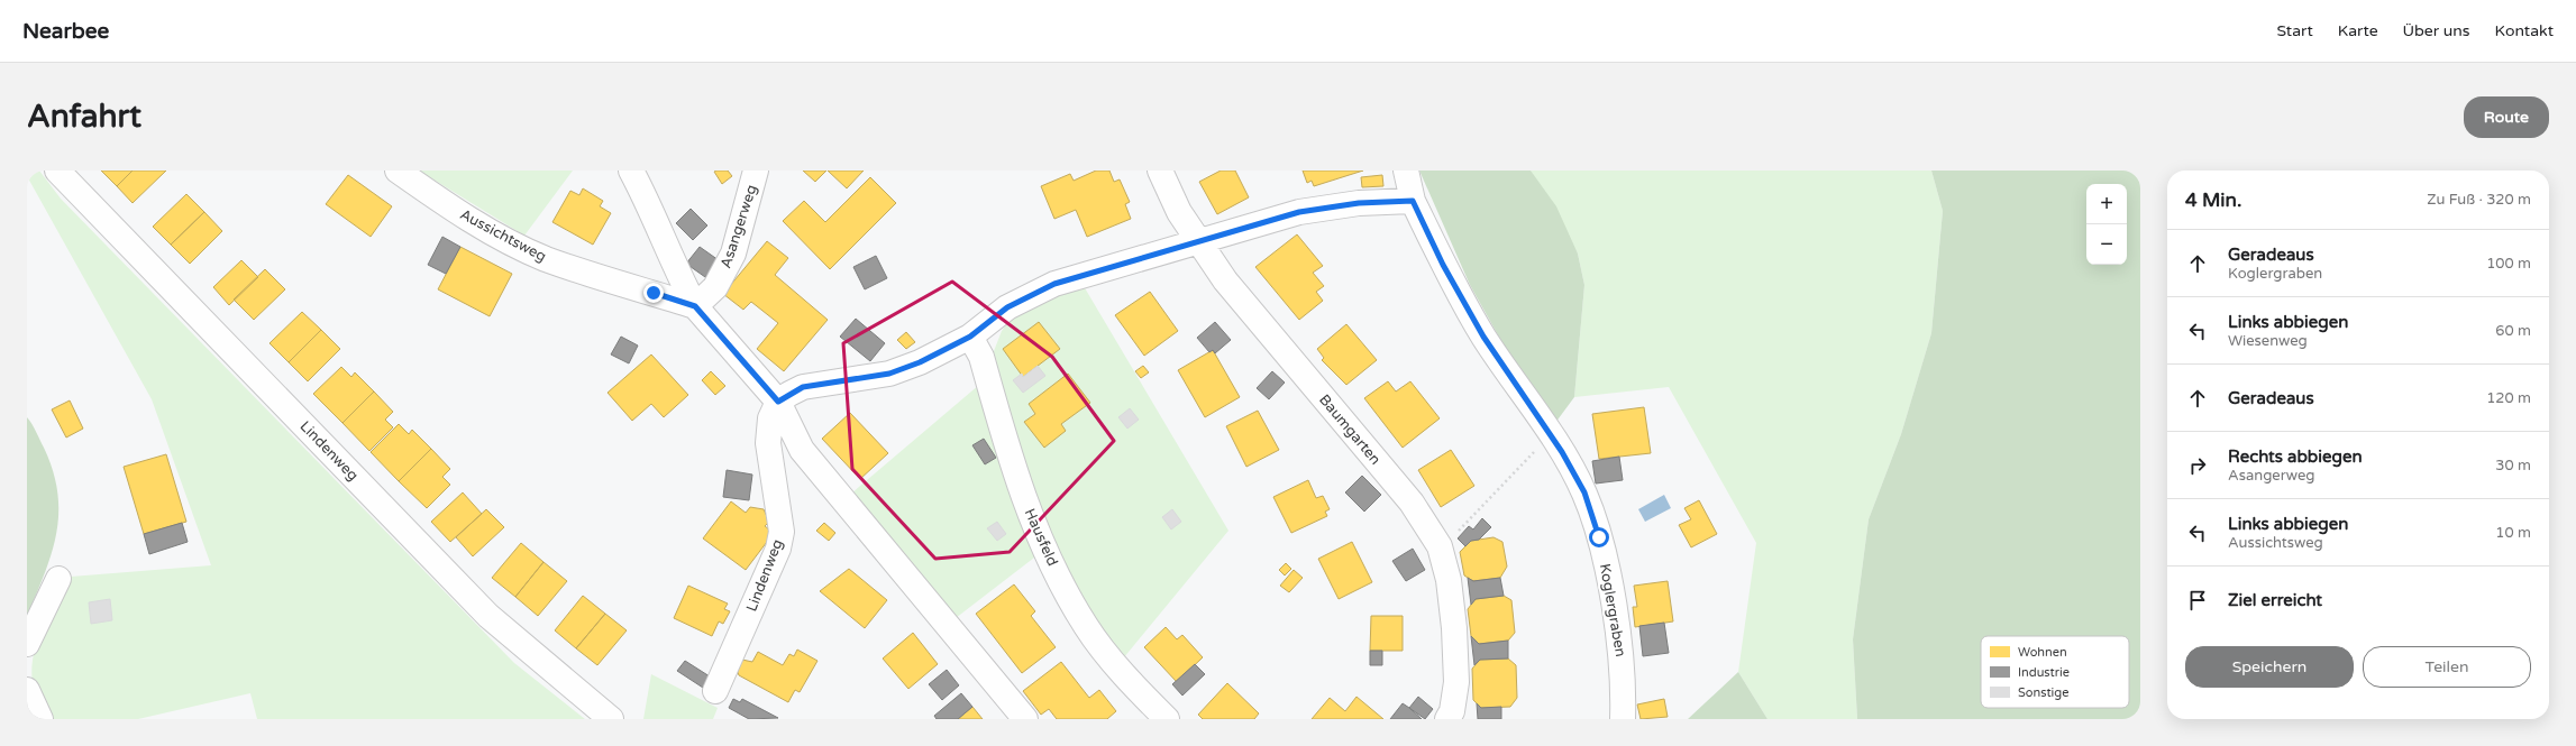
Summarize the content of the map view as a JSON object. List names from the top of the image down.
{
  "streets": {
    "street": [
      "Asangerweg",
      "Aussichtsweg",
      "Baumgarten",
      "Lindenweg",
      "Hausfeld",
      "Koglergraben"
    ]
  },
  "crossings": [
    ["Asangerweg", "Aussichtsweg"]
  ],
  "legend": ["Wohnen", "Industrie", "Sonstige"],
  "page": {
    "header": "Nearbee",
    "nav": [
      "Start",
      "Karte",
      "Über uns",
      "Kontakt"
    ],
    "buttons": [
      "Route",
      ["Speichern", "Teilen"]
    ],
    "title": "Anfahrt",
    "heading": ["4 Min.", "Zu Fuß · 320 m"],
    "map_buttons": ["+", "−"],
    "list": [
      ["Geradeaus", "Koglergraben", "100 m"],
      ["Links abbiegen", "Wiesenweg", "60 m"],
      ["Geradeaus", "120 m"],
      ["Rechts abbiegen", "Asangerweg", "30 m"],
      ["Links abbiegen", "Aussichtsweg", "10 m"],
      "Ziel erreicht"
    ]
  }
}
